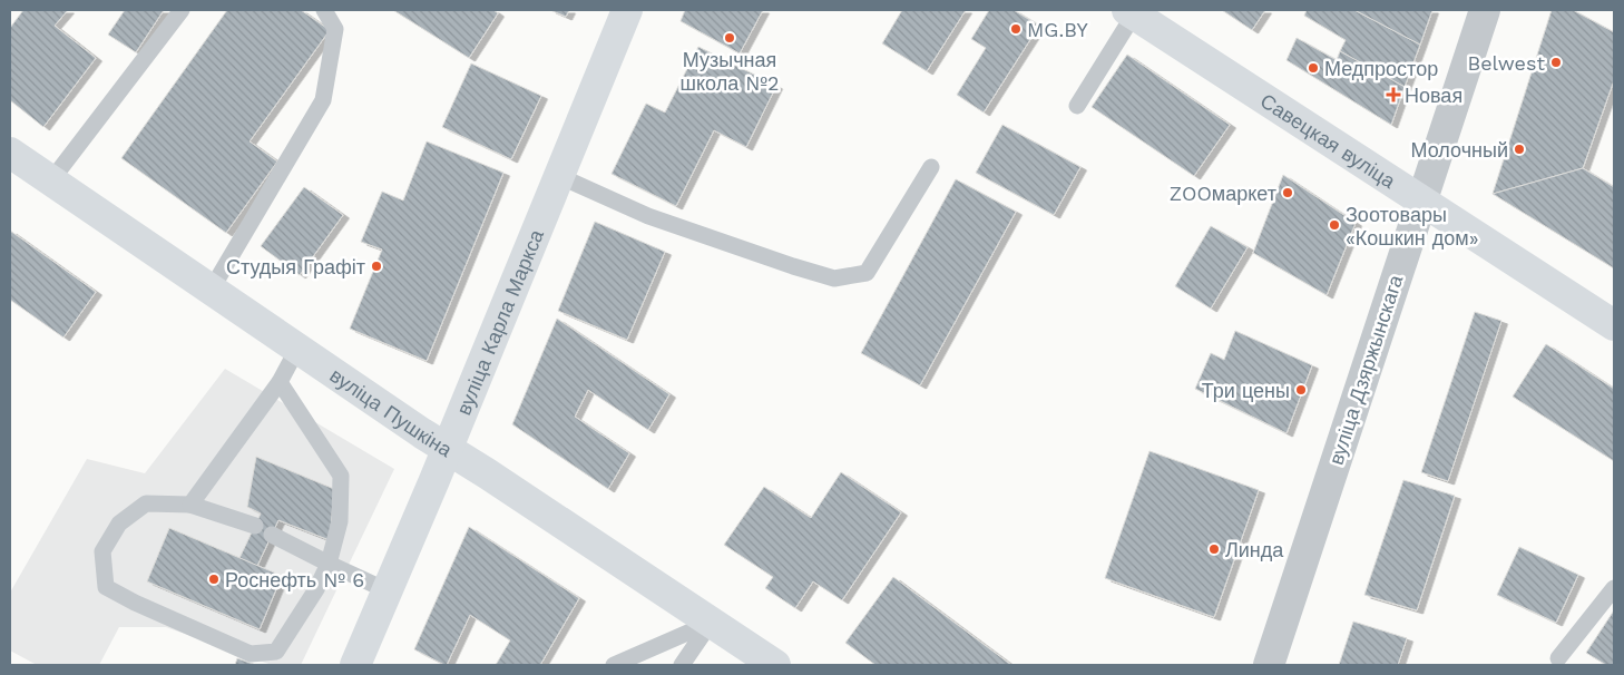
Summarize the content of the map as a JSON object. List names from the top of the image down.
{
  "streets": {
    "main road": ["Савецкая вуліца", "вуліца Карла Маркса", "вуліца Пушкіна"],
    "street": ["вуліца Дзяржынскага"]
  },
  "crossings": [
    ["Савецкая вуліца", "вуліца Дзяржынскага"],
    ["вуліца Карла Маркса", "вуліца Пушкіна"]
  ],
  "places": {
    "other": [
      "MG.BY",
      "Музычная школа №2",
      "Belwest",
      "Медпростор",
      "Молочный",
      "ZOOмаркет",
      "Зоотовары «Кошкин дом»",
      "Студыя Графіт",
      "Три цены",
      "Линда",
      "Роснефть № 6"
    ],
    "health": ["Новая"]
  }
}
